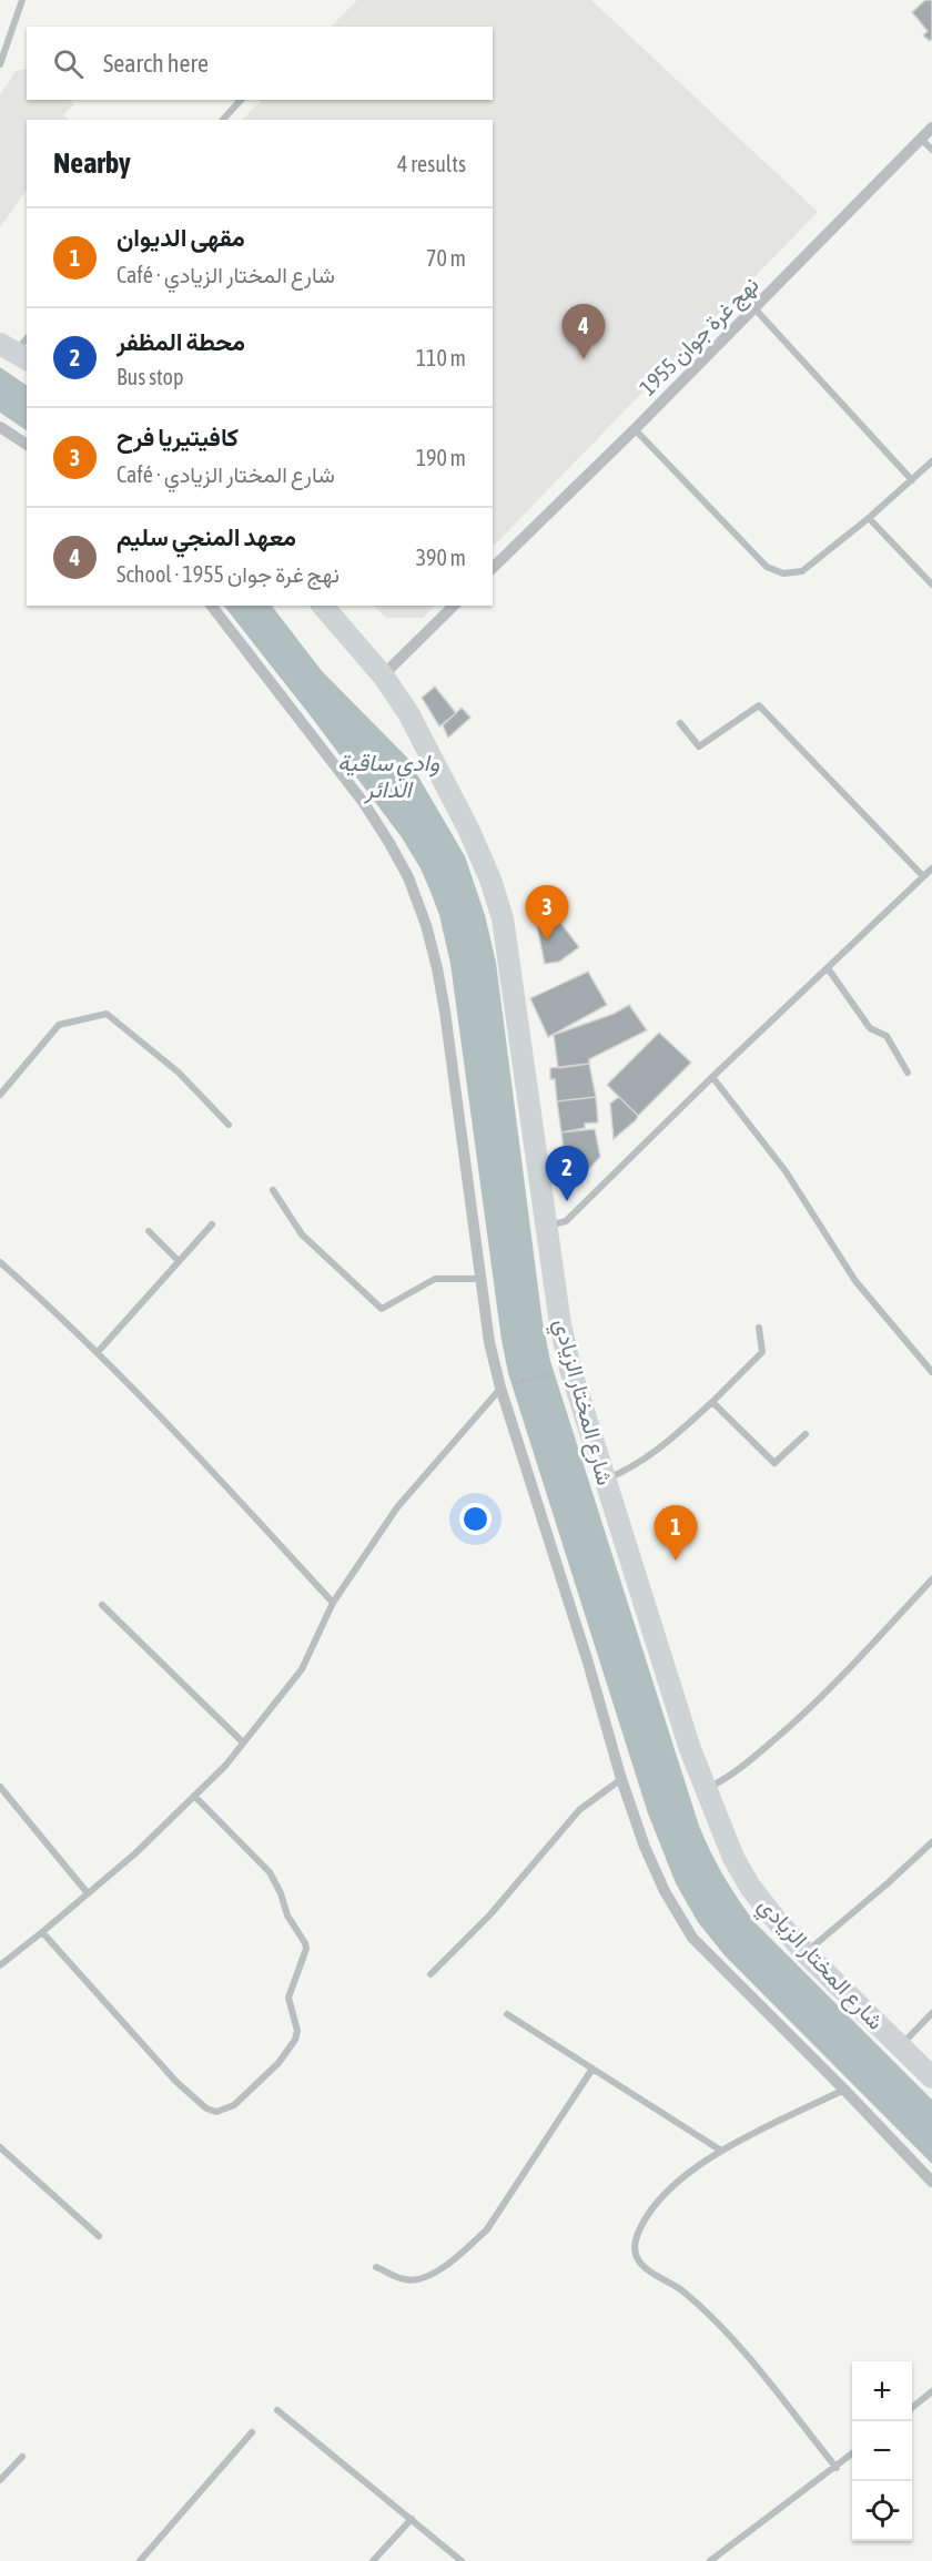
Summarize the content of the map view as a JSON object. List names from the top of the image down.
{
  "streets": {
    "main road": ["شارع المختار الزيادي"],
    "street": ["نهج غرة جوان 1955"]
  },
  "water": ["وادي ساقية الدائر"],
  "page": {
    "search": "Search here",
    "heading": ["Nearby", "4 results"],
    "list": [
      {
        "mark": "1",
        "name": "مقهى الديوان",
        "note": "Café · شارع المختار الزيادي",
        "value": "70 m"
      },
      {
        "mark": "2",
        "name": "محطة المظفر",
        "note": "Bus stop",
        "value": "110 m"
      },
      {
        "mark": "3",
        "name": "كافيتيريا فرح",
        "note": "Café · شارع المختار الزيادي",
        "value": "190 m"
      },
      {
        "mark": "4",
        "name": "معهد المنجي سليم",
        "note": "School · نهج غرة جوان 1955",
        "value": "390 m"
      }
    ],
    "pins": [
      "4",
      "3",
      "2",
      "1"
    ],
    "map_buttons": ["+", "−"]
  }
}
